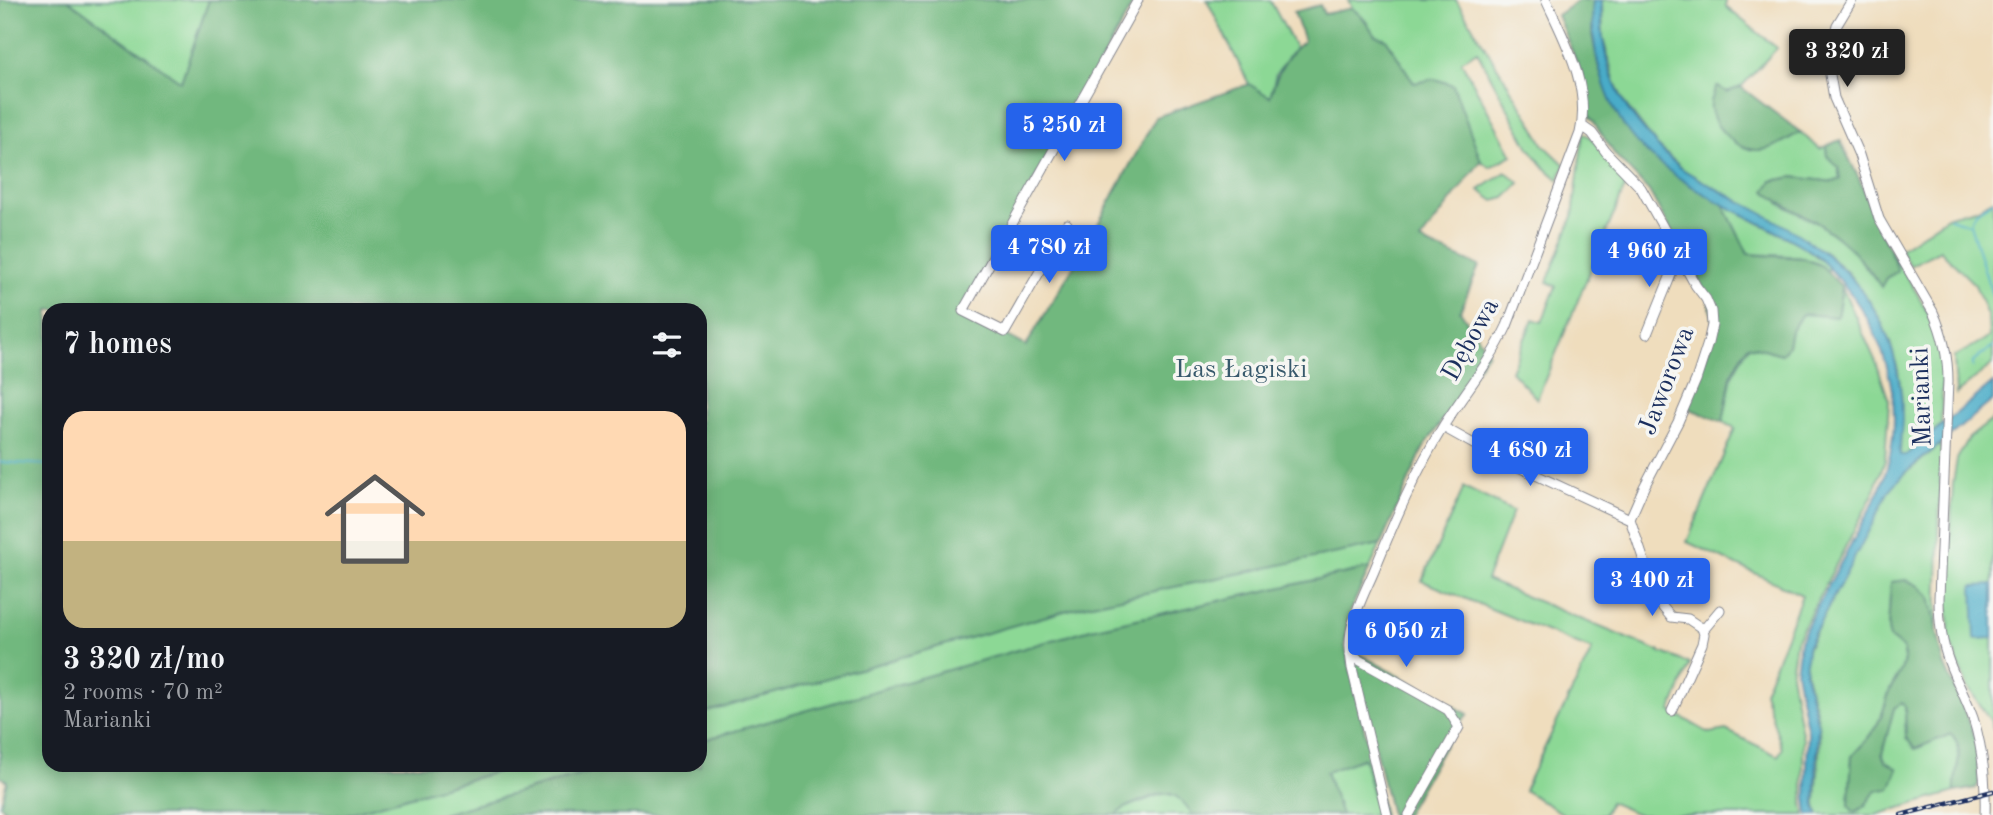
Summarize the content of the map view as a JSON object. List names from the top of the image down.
{
  "streets": {
    "street": ["Dębowa", "Jaworowa", "Marianki"]
  },
  "crossings": [
    ["Dębowa", "Jaworowa"]
  ],
  "parks": ["Las Łagiski"],
  "page": {
    "price": [
      "3 320 zł",
      "5 250 zł",
      "4 780 zł",
      "4 960 zł",
      "4 680 zł",
      "3 400 zł",
      "6 050 zł"
    ],
    "heading": "7 homes",
    "list": [
      {
        "name": "3 320 zł/mo",
        "note": "2 rooms · 70 m² · Marianki"
      }
    ]
  }
}
